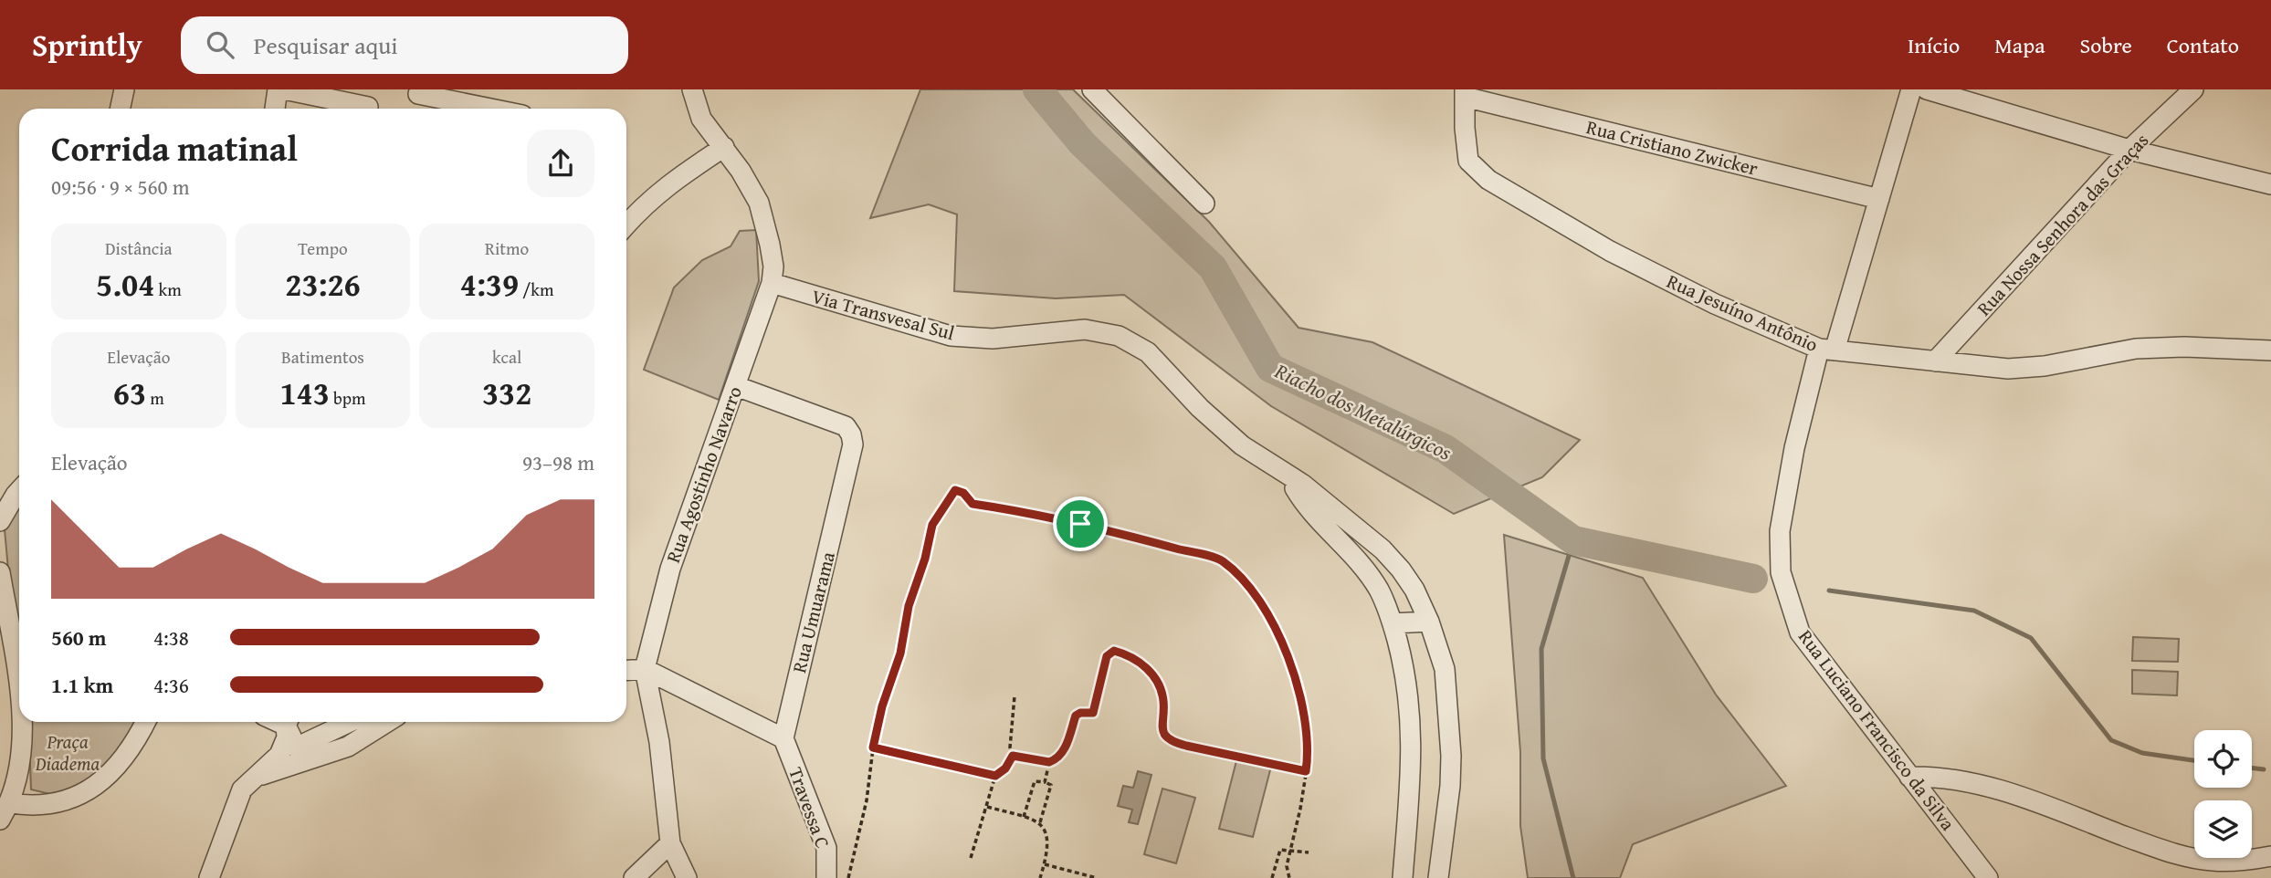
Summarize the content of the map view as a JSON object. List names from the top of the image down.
{
  "streets": {
    "street": [
      "Rua Cristiano Zwicker",
      "Rua Nossa Senhora das Graças",
      "Rua Jesuíno Antônio",
      "Via Transvesal Sul",
      "Rua Agostinho Navarro",
      "Rua Umuarama",
      "Rua Luciano Francisco da Silva",
      "Travessa C"
    ]
  },
  "crossings": [
    ["Rua Cristiano Zwicker", "Rua Jesuíno Antônio"],
    ["Rua Cristiano Zwicker", "Rua Luciano Francisco da Silva"],
    ["Rua Nossa Senhora das Graças", "Rua Jesuíno Antônio"],
    ["Rua Jesuíno Antônio", "Rua Luciano Francisco da Silva"],
    ["Via Transvesal Sul", "Rua Agostinho Navarro"],
    ["Rua Agostinho Navarro", "Rua Umuarama"],
    ["Rua Umuarama", "Travessa C"]
  ],
  "water": ["Riacho dos Metalúrgicos"],
  "parks": ["Praça Diadema"],
  "page": {
    "header": "Sprintly",
    "search": "Pesquisar aqui",
    "nav": [
      "Início",
      "Mapa",
      "Sobre",
      "Contato"
    ],
    "heading": ["Corrida matinal", "09:56 · 9 × 560 m"],
    "stats": [
      ["Distância", "5.04 km"],
      ["Tempo", "23:26"],
      ["Ritmo", "4:39 /km"],
      ["Elevação", "63 m"],
      ["Batimentos", "143 bpm"],
      ["kcal", "332"]
    ],
    "chart": ["Elevação", "93–98 m"],
    "list": [
      {
        "name": "560 m",
        "note": "4:38"
      },
      {
        "name": "1.1 km",
        "note": "4:36"
      }
    ]
  }
}
